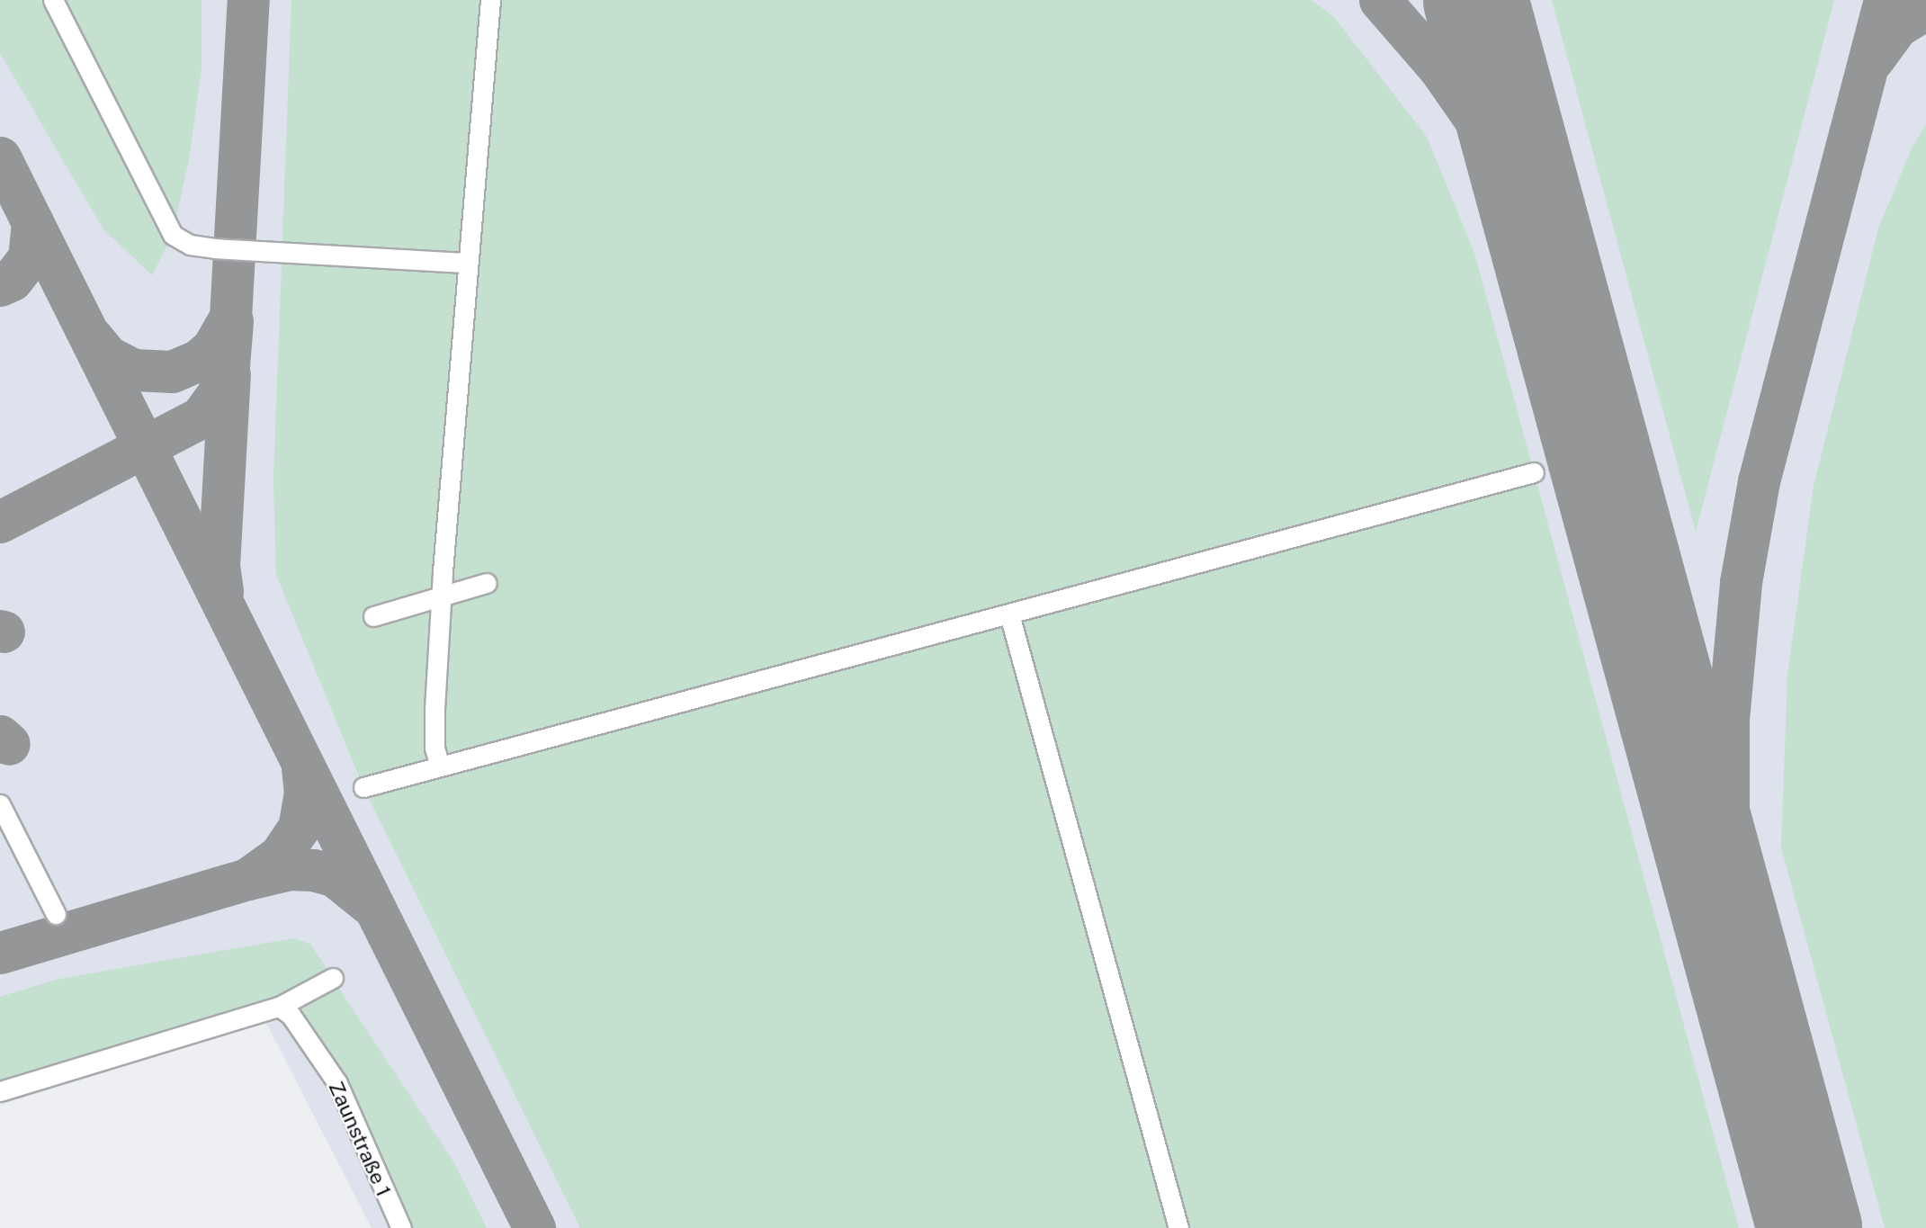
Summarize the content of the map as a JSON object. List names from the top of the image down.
{
  "streets": {
    "lane": ["Zaunstraße 1"]
  }
}
